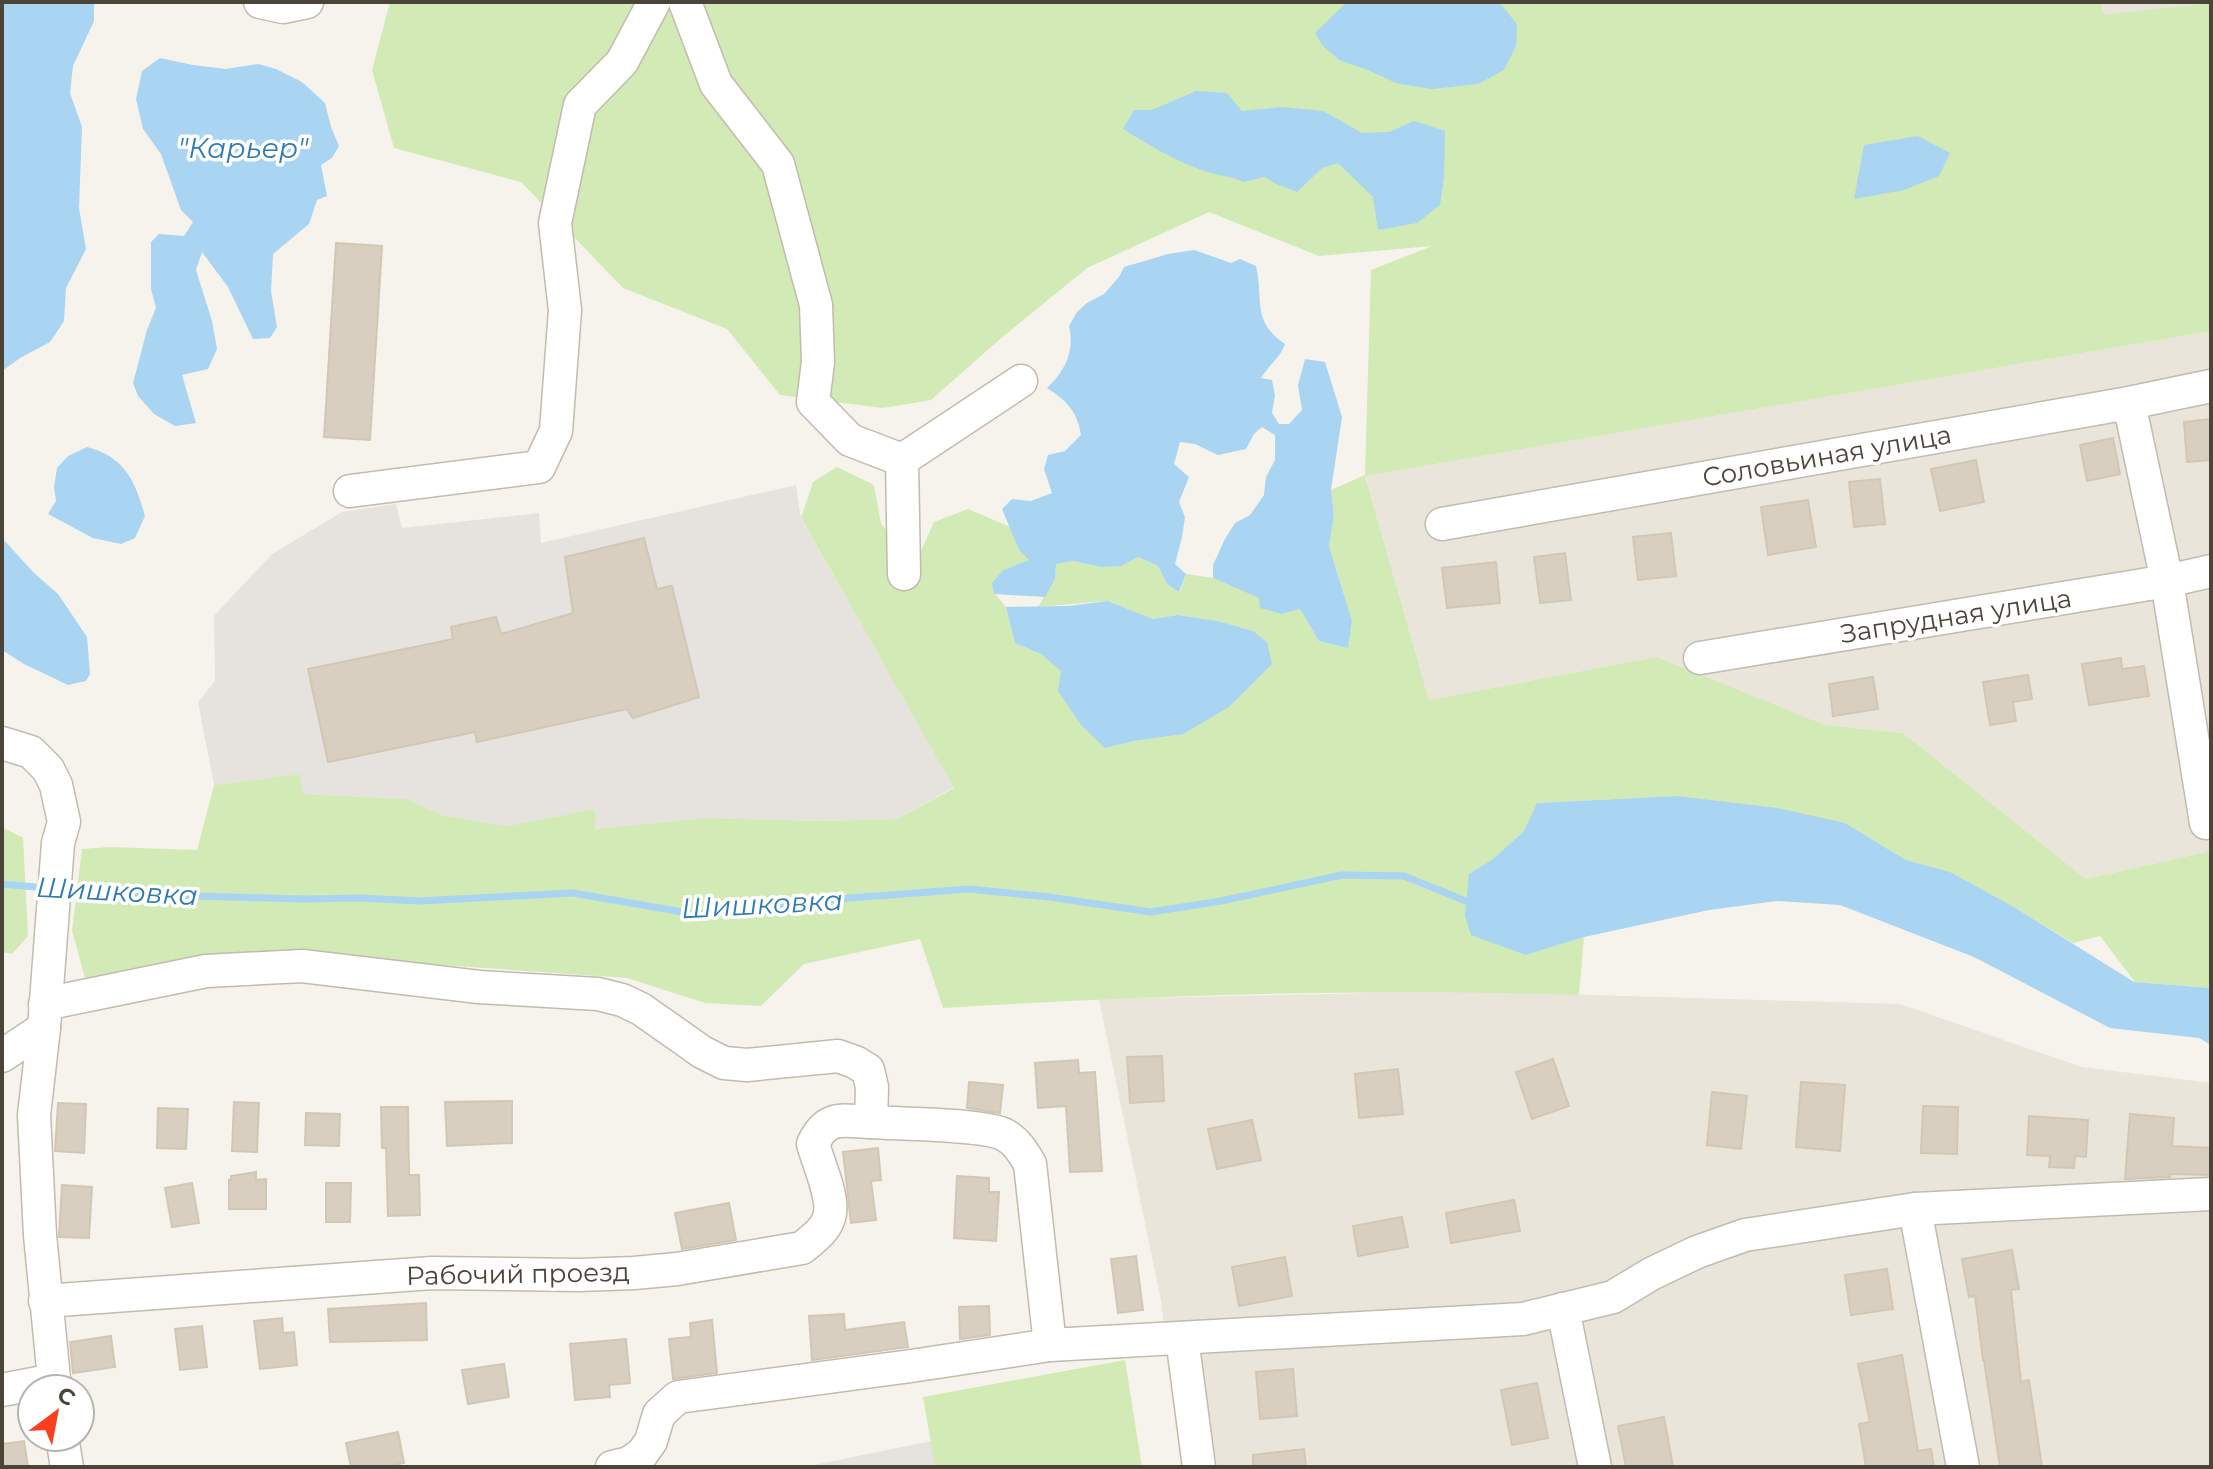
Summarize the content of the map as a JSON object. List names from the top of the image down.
{
  "streets": {
    "street": ["Соловьиная улица", "Запрудная улица", "Рабочий проезд"]
  },
  "water": ["\"Карьер\"", "Шишковка"],
  "north": "top right"
}
